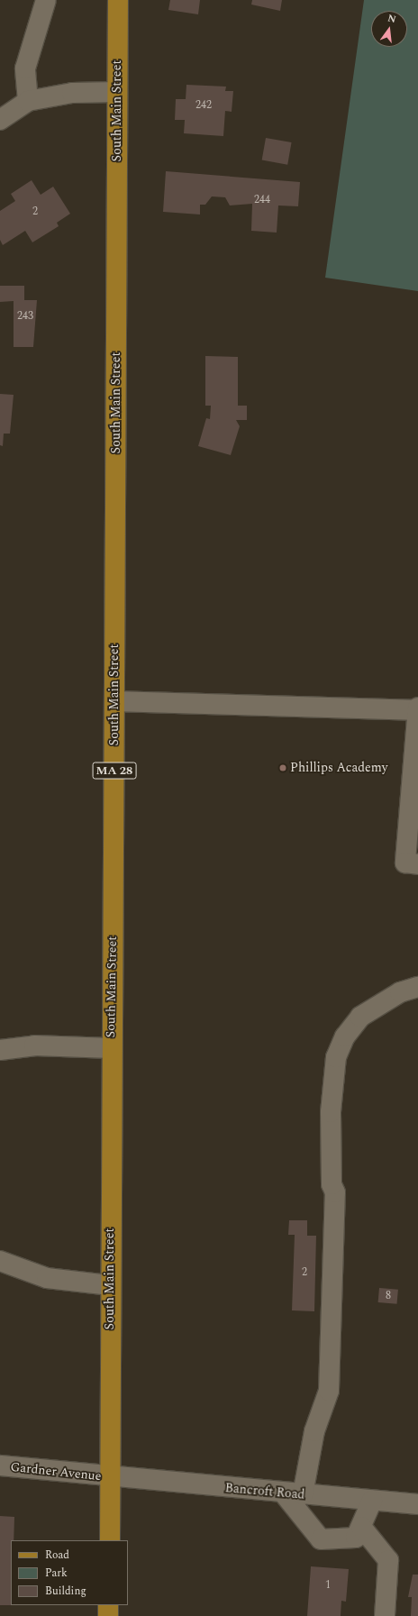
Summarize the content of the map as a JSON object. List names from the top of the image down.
{
  "streets": {
    "main road": ["South Main Street", "MA 28"],
    "street": ["Gardner Avenue", "Bancroft Road"]
  },
  "crossings": [
    ["South Main Street", "Gardner Avenue"],
    ["South Main Street", "Bancroft Road"],
    ["Gardner Avenue", "Bancroft Road"]
  ],
  "places": ["Phillips Academy"],
  "house_numbers": [
    "242",
    "244",
    "2",
    "243",
    "2",
    "8",
    "1"
  ],
  "legend": ["Road", "Park", "Building"],
  "north": "top"
}
